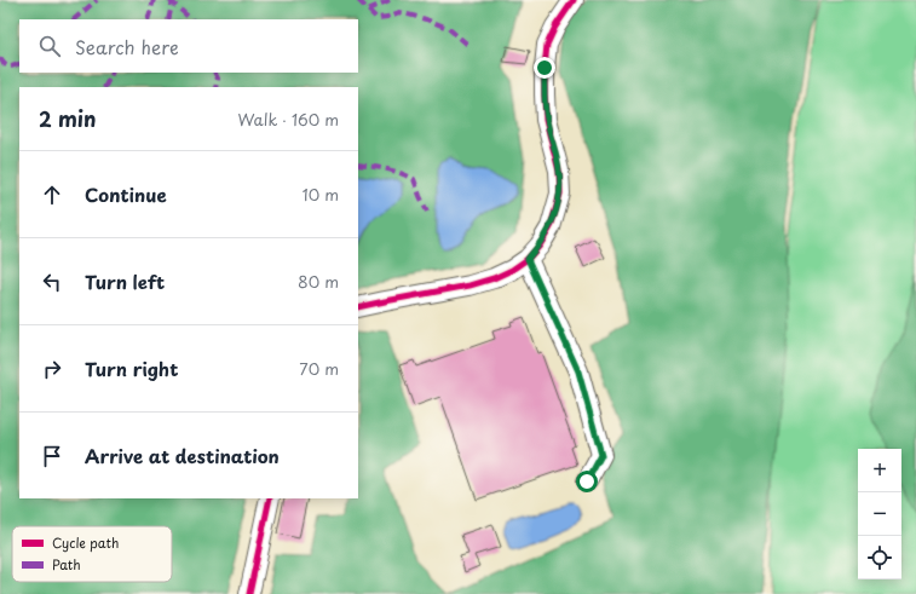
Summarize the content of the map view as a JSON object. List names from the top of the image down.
{
  "legend": ["Cycle path", "Path"],
  "page": {
    "search": "Search here",
    "heading": ["2 min", "Walk · 160 m"],
    "list": [
      ["Continue", "10 m"],
      ["Turn left", "80 m"],
      ["Turn right", "70 m"],
      "Arrive at destination"
    ],
    "map_buttons": ["+", "−"]
  }
}
